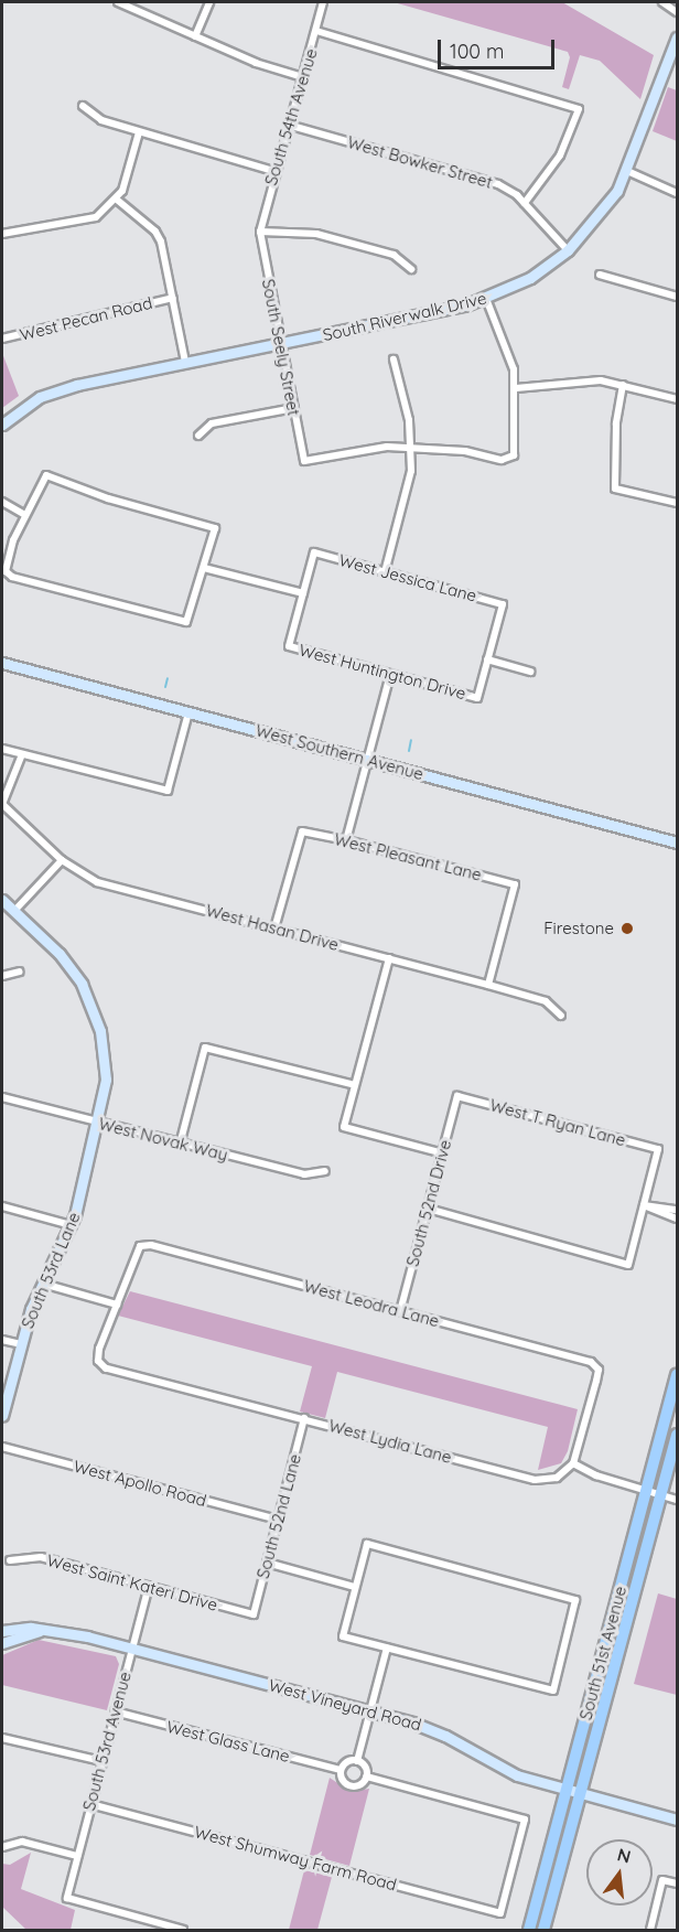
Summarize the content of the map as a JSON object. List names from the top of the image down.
{
  "streets": {
    "main road": ["South 51st Avenue"],
    "street": [
      "South 54th Avenue",
      "West Bowker Street",
      "South Riverwalk Drive",
      "West Pecan Road",
      "South Seely Street",
      "West Jessica Lane",
      "West Huntington Drive",
      "West Southern Avenue",
      "West Pleasant Lane",
      "West Hasan Drive",
      "West T Ryan Lane",
      "West Novak Way",
      "South 52nd Drive",
      "South 53rd Lane",
      "West Leodra Lane",
      "West Lydia Lane",
      "West Apollo Road",
      "South 52nd Lane",
      "West Saint Kateri Drive",
      "West Vineyard Road",
      "South 53rd Avenue",
      "West Glass Lane",
      "West Shumway Farm Road"
    ]
  },
  "crossings": [
    ["South 54th Avenue", "West Bowker Street"],
    ["South 54th Avenue", "South Seely Street"],
    ["West Bowker Street", "South Riverwalk Drive"],
    ["South Riverwalk Drive", "South Seely Street"],
    ["West Jessica Lane", "West Huntington Drive"],
    ["West Pleasant Lane", "West Hasan Drive"],
    ["West T Ryan Lane", "South 52nd Drive"],
    ["West Novak Way", "South 53rd Lane"],
    ["South 52nd Drive", "West Leodra Lane"],
    ["West Leodra Lane", "West Lydia Lane"],
    ["West Lydia Lane", "South 52nd Lane"],
    ["West Apollo Road", "South 52nd Lane"],
    ["South 52nd Lane", "West Saint Kateri Drive"],
    ["West Saint Kateri Drive", "South 53rd Avenue"],
    ["South 51st Avenue", "West Vineyard Road"],
    ["West Vineyard Road", "South 53rd Avenue"],
    ["South 53rd Avenue", "West Glass Lane"],
    ["South 53rd Avenue", "West Shumway Farm Road"],
    ["West Glass Lane", "West Shumway Farm Road"]
  ],
  "places": ["Firestone"],
  "scale_bar": "100 m",
  "north": "top"
}
